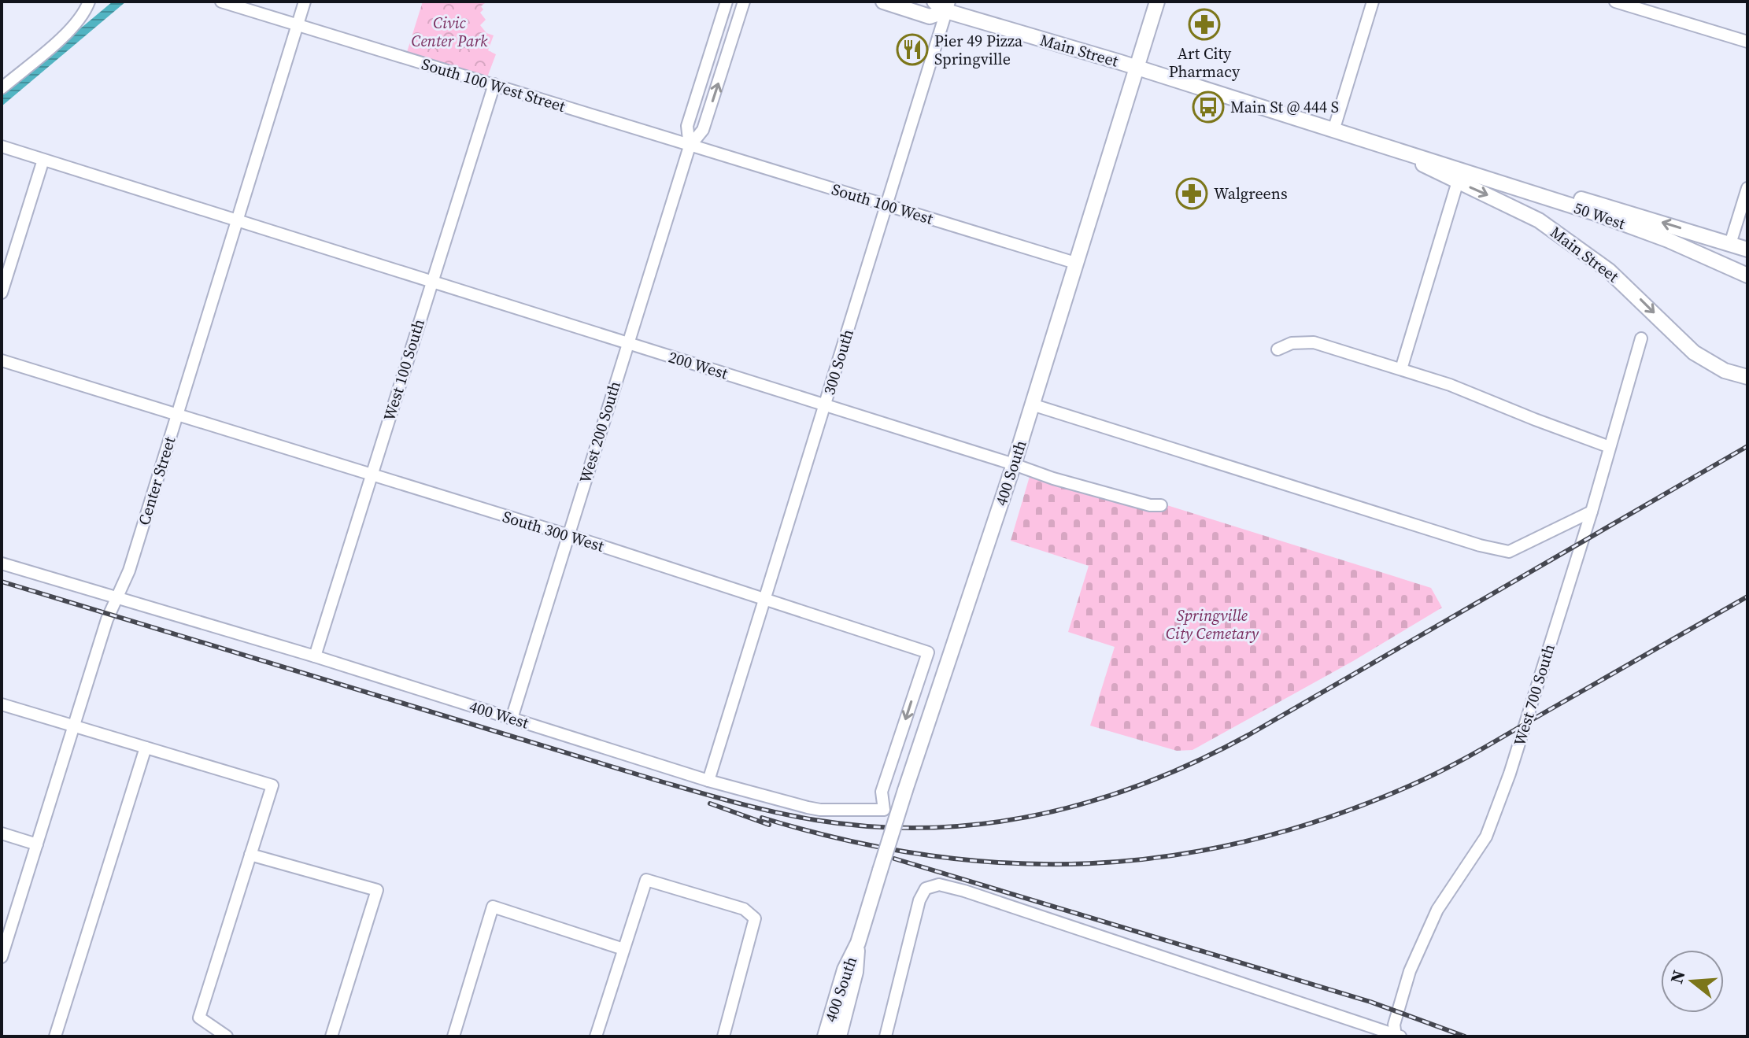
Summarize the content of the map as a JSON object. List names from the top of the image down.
{
  "streets": {
    "main road": ["Main Street", "50 West", "400 South"],
    "street": [
      "South 100 West Street",
      "South 100 West",
      "300 South",
      "200 West",
      "West 100 South",
      "West 200 South",
      "Center Street",
      "South 300 West",
      "West 700 South",
      "400 West"
    ]
  },
  "crossings": [
    ["Main Street", "50 West"],
    ["Main Street", "300 South"],
    ["Main Street", "400 South"],
    ["South 100 West Street", "South 100 West"],
    ["South 100 West Street", "West 100 South"],
    ["South 100 West Street", "West 200 South"],
    ["South 100 West Street", "Center Street"],
    ["South 100 West", "300 South"],
    ["South 100 West", "West 200 South"],
    ["South 100 West", "400 South"],
    ["300 South", "200 West"],
    ["300 South", "South 300 West"],
    ["300 South", "400 West"],
    ["200 West", "West 100 South"],
    ["200 West", "West 200 South"],
    ["200 West", "400 South"],
    ["200 West", "Center Street"],
    ["West 100 South", "South 300 West"],
    ["West 100 South", "400 West"],
    ["West 200 South", "South 300 West"],
    ["West 200 South", "400 West"],
    ["Center Street", "South 300 West"],
    ["Center Street", "400 West"],
    ["South 300 West", "400 West"]
  ],
  "parks": ["Civic Center Park", "Springville City Cemetary"],
  "places": {
    "pharmacy": ["Art City Pharmacy", "Walgreens"],
    "restaurant": ["Pier 49 Pizza Springville"],
    "bus stop": ["Main St @ 444 S"]
  },
  "north": "left"
}
